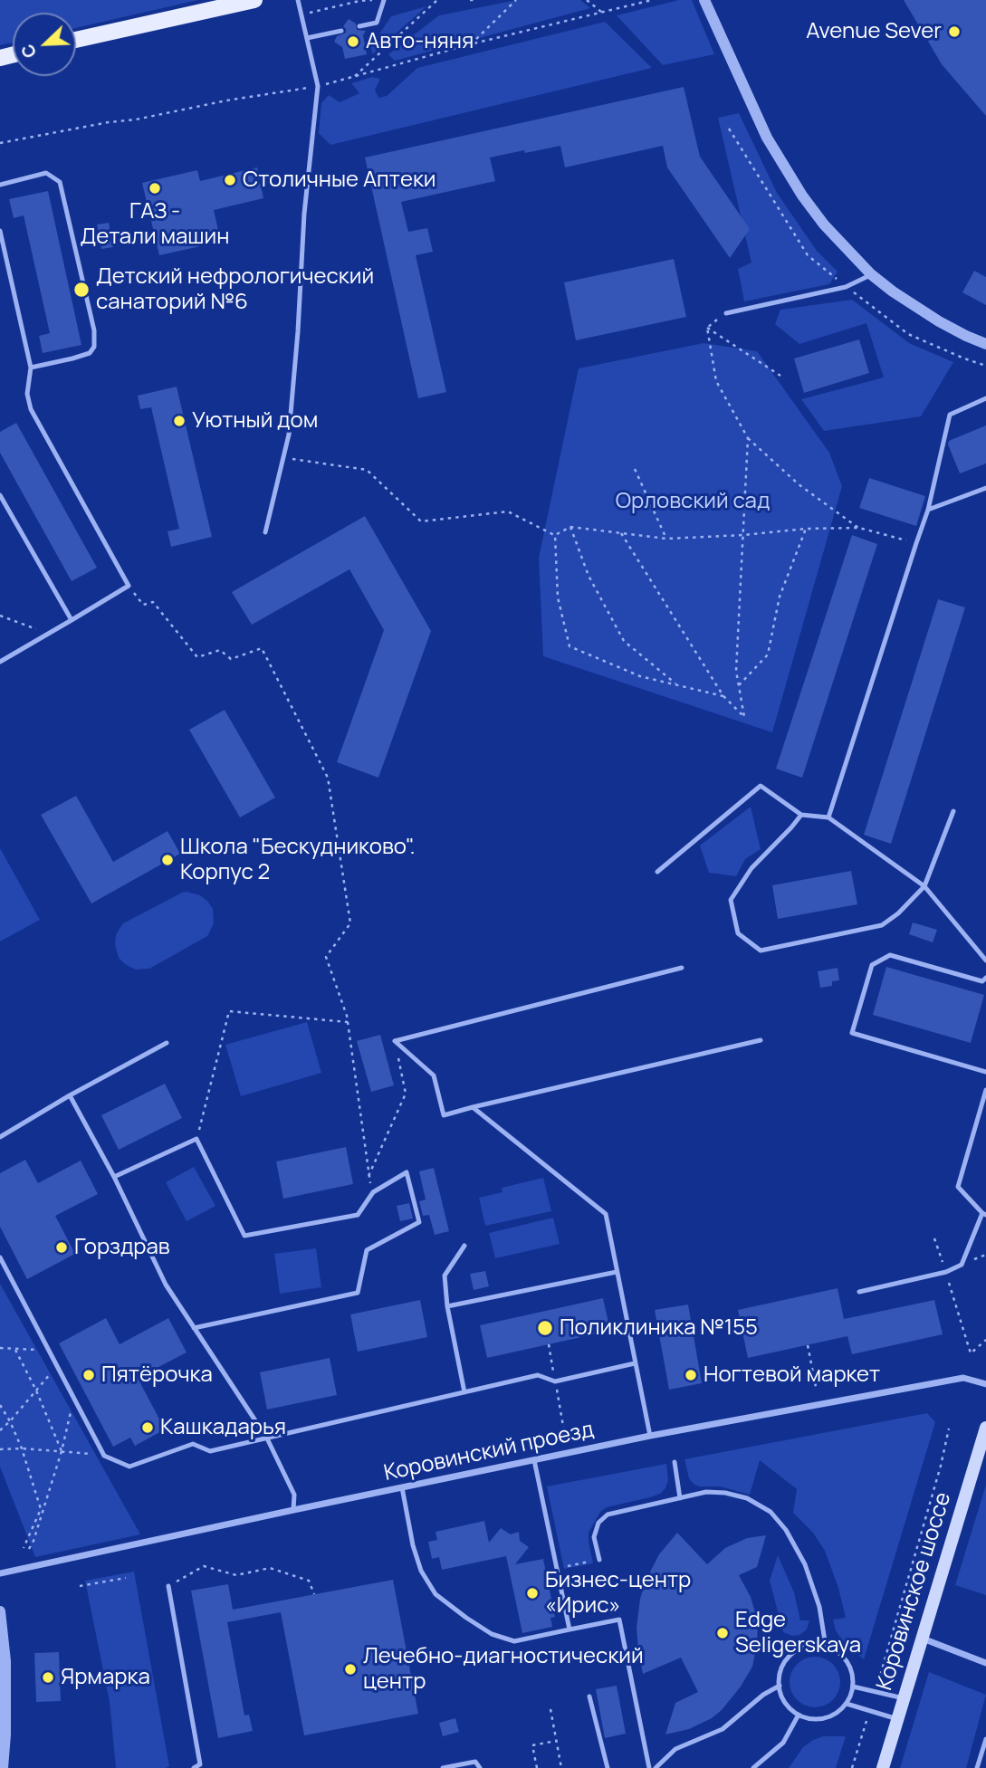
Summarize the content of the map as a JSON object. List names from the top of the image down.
{
  "streets": {
    "main road": ["Коровинское шоссе"],
    "street": ["Коровинский проезд"]
  },
  "parks": ["Орловский сад"],
  "places": [
    "Avenue Sever",
    "Авто-няня",
    "Столичные Аптеки",
    "ГАЗ - Детали машин",
    "Детский нефрологический санаторий №6",
    "Уютный дом",
    "Школа \"Бескудниково\". Корпус 2",
    "Горздрав",
    "Поликлиника №155",
    "Пятёрочка",
    "Ногтевой маркет",
    "Кашкадарья",
    "Бизнес-центр «Ирис»",
    "Edge Seligerskaya",
    "Лечебно-диагностический центр",
    "Ярмарка"
  ],
  "north": "bottom left"
}
